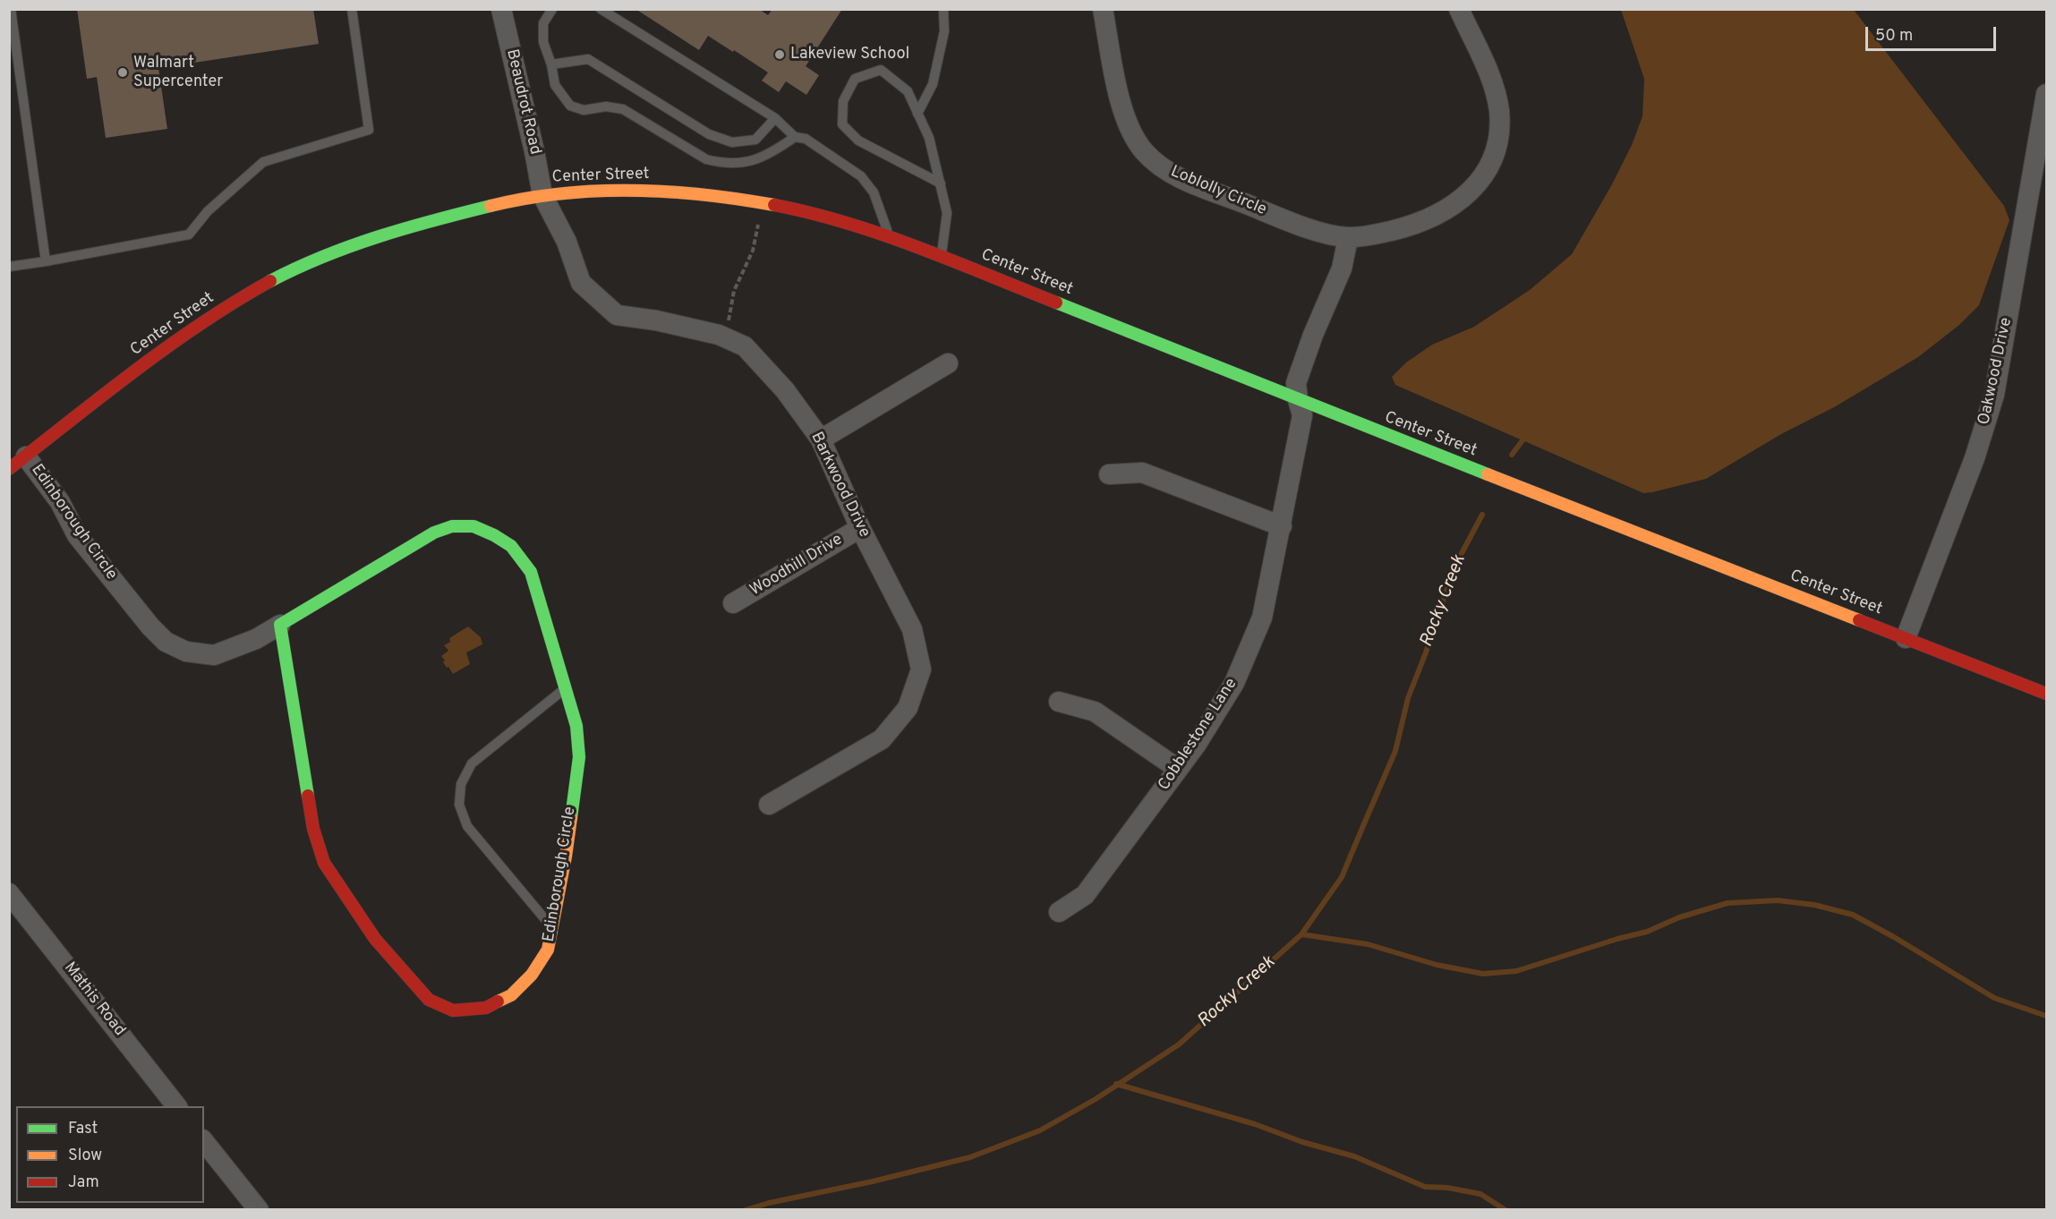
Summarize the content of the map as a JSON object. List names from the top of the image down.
{
  "streets": {
    "street": [
      "Beaudrot Road",
      "Center Street",
      "Loblolly Circle",
      "Oakwood Drive",
      "Barkwood Drive",
      "Edinborough Circle",
      "Woodhill Drive",
      "Cobblestone Lane",
      "Mathis Road"
    ]
  },
  "crossings": [
    ["Beaudrot Road", "Center Street"],
    ["Beaudrot Road", "Barkwood Drive"],
    ["Center Street", "Oakwood Drive"],
    ["Center Street", "Barkwood Drive"],
    ["Center Street", "Edinborough Circle"],
    ["Center Street", "Cobblestone Lane"],
    ["Barkwood Drive", "Woodhill Drive"]
  ],
  "water": ["Rocky Creek"],
  "places": ["Lakeview School", "Walmart Supercenter"],
  "legend": ["Fast", "Slow", "Jam"],
  "scale_bar": "50 m"
}
